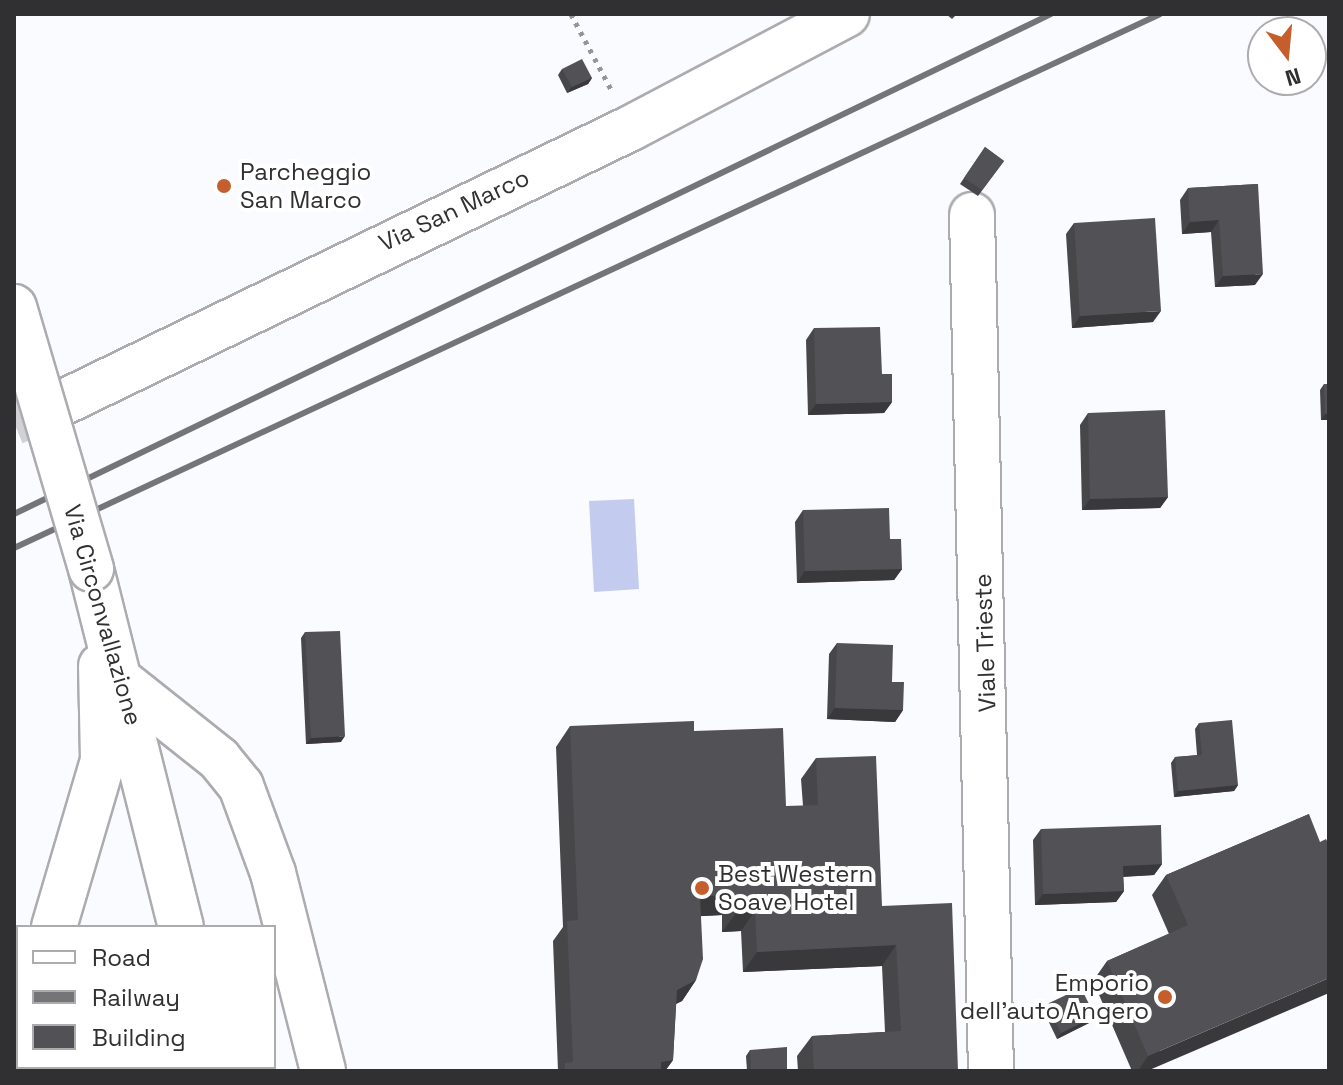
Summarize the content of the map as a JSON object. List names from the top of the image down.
{
  "streets": {
    "street": ["Via San Marco", "Via Circonvallazione", "Viale Trieste"]
  },
  "places": ["Parcheggio San Marco", "Best Western Soave Hotel", "Emporio dell'auto Angero"],
  "legend": ["Road", "Railway", "Building"],
  "north": "bottom"
}
